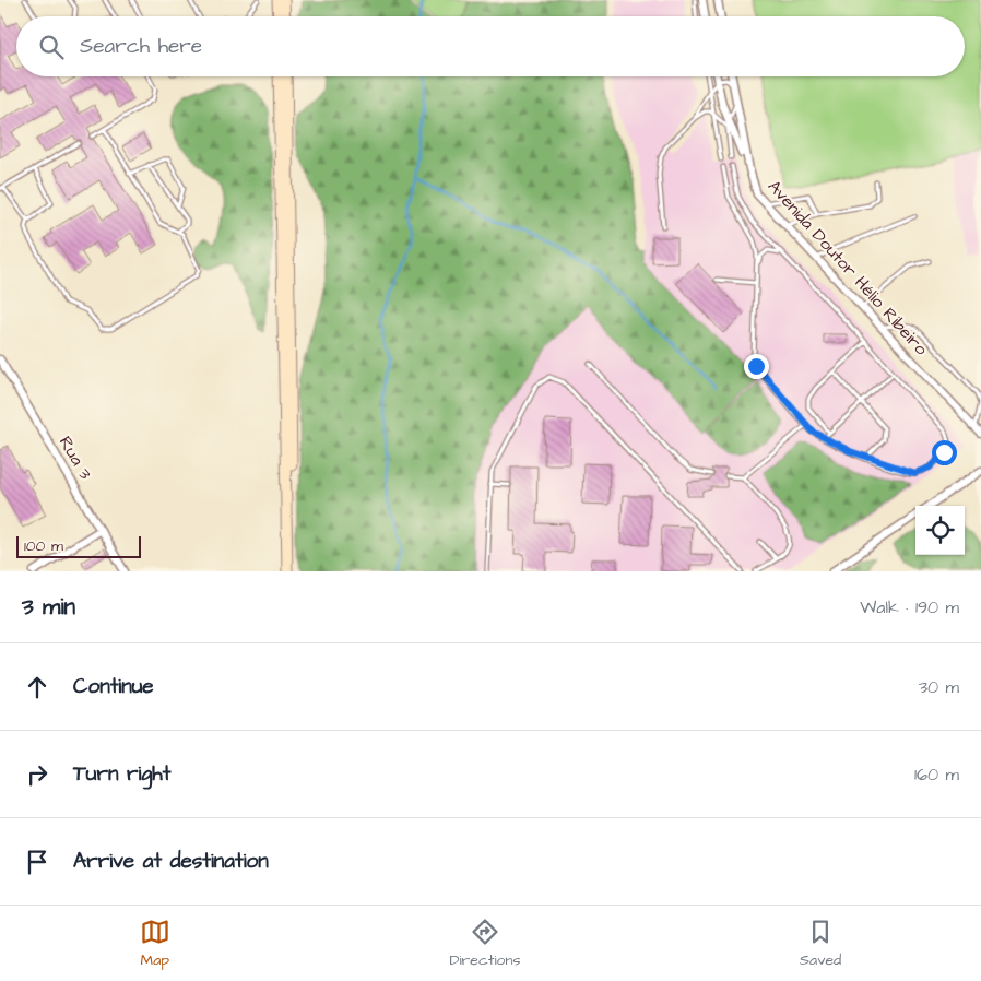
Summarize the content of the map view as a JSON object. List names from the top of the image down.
{
  "streets": {
    "street": ["Avenida Doutor Hélio Ribeiro", "Rua 3"]
  },
  "scale_bar": "100 m",
  "page": {
    "search": "Search here",
    "scale": "100 m",
    "heading": ["3 min", "Walk · 190 m"],
    "list": [
      ["Continue", "30 m"],
      ["Turn right", "160 m"],
      "Arrive at destination"
    ],
    "nav": ["Map", "Directions", "Saved"]
  }
}
